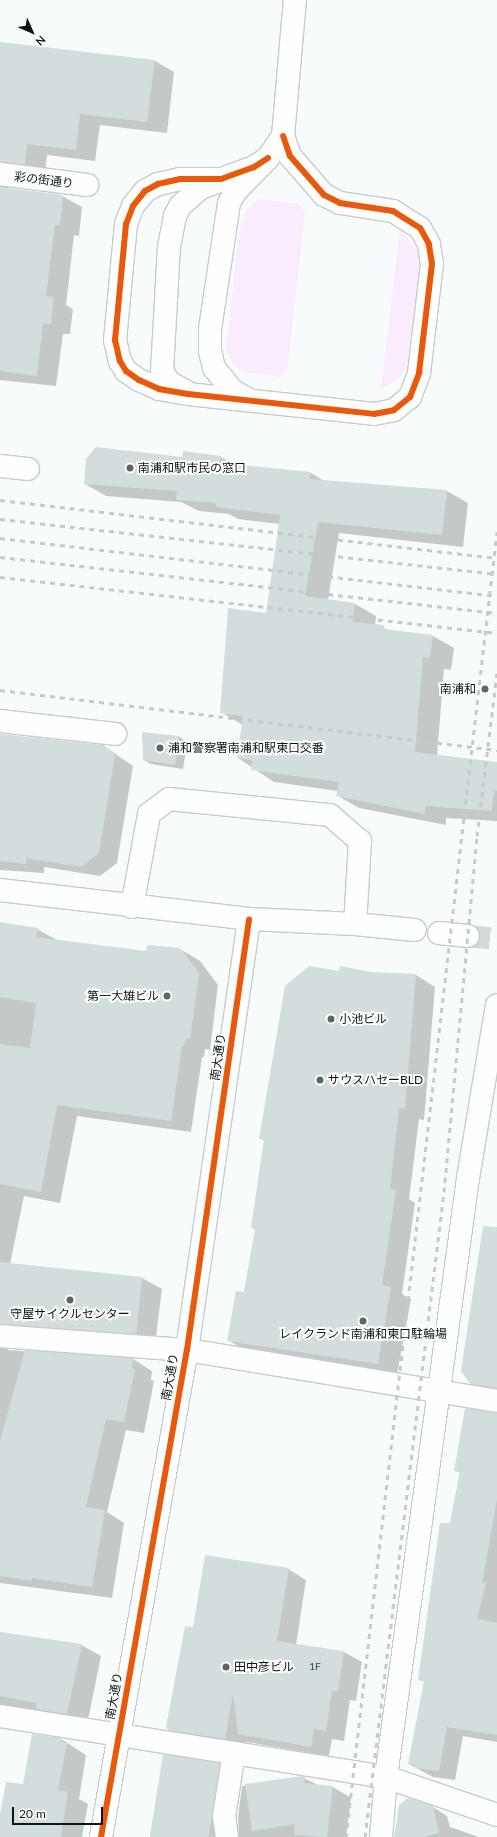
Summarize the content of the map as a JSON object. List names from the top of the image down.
{
  "streets": {
    "street": ["彩の街通り", "南大通り"]
  },
  "places": [
    "南浦和駅市民の窓口",
    "南浦和",
    "浦和警察署南浦和駅東口交番",
    "第一大雄ビル",
    "小池ビル",
    "サウスハセーBLD",
    "守屋サイクルセンター",
    "レイクランド南浦和東口駐輪場",
    "田中彦ビル"
  ],
  "house_numbers": ["1F"],
  "scale_bar": "20 m",
  "north": "bottom right"
}
